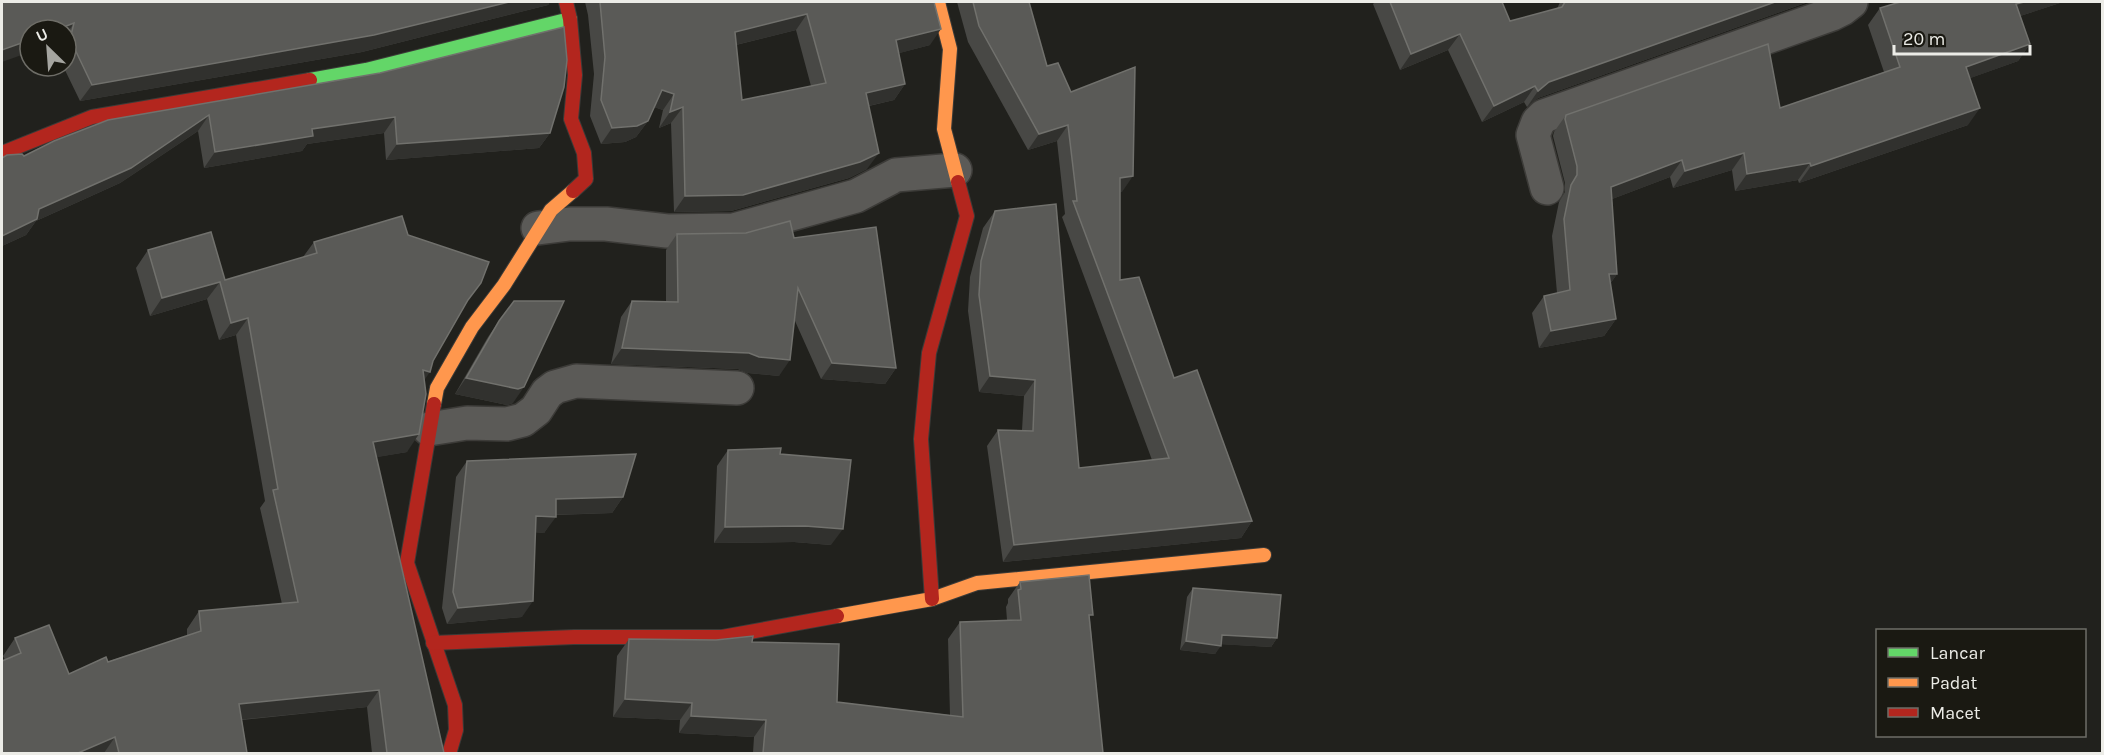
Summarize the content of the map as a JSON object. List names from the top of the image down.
{
  "legend": ["Lancar", "Padat", "Macet"],
  "scale_bar": "20 m",
  "north": "top left"
}
